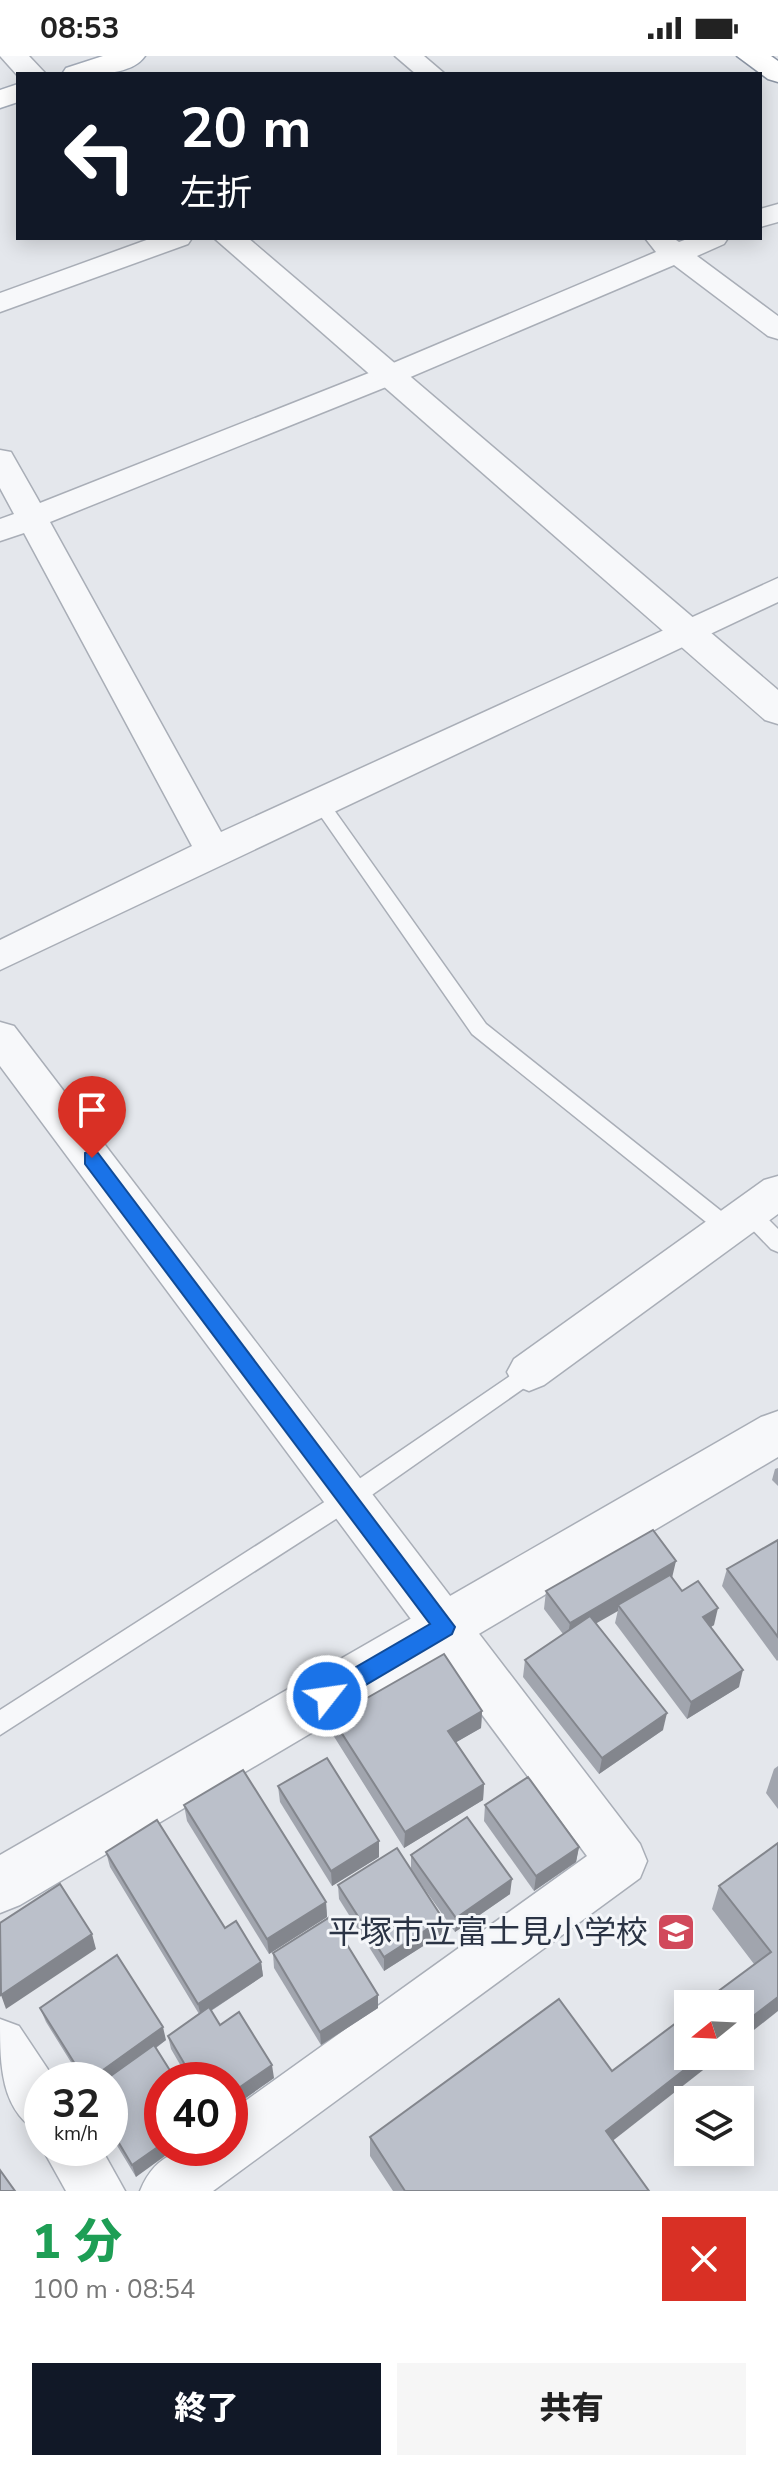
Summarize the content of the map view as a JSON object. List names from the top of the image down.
{
  "places": {
    "school or university": ["平塚市立富士見小学校"]
  },
  "north": "left",
  "page": {
    "status": "08:53",
    "turn": ["20 m", "左折"],
    "speed": "32 km/h",
    "limit": "40",
    "heading": ["1 分", "100 m · 08:54"],
    "buttons": ["終了", "共有"]
  }
}
